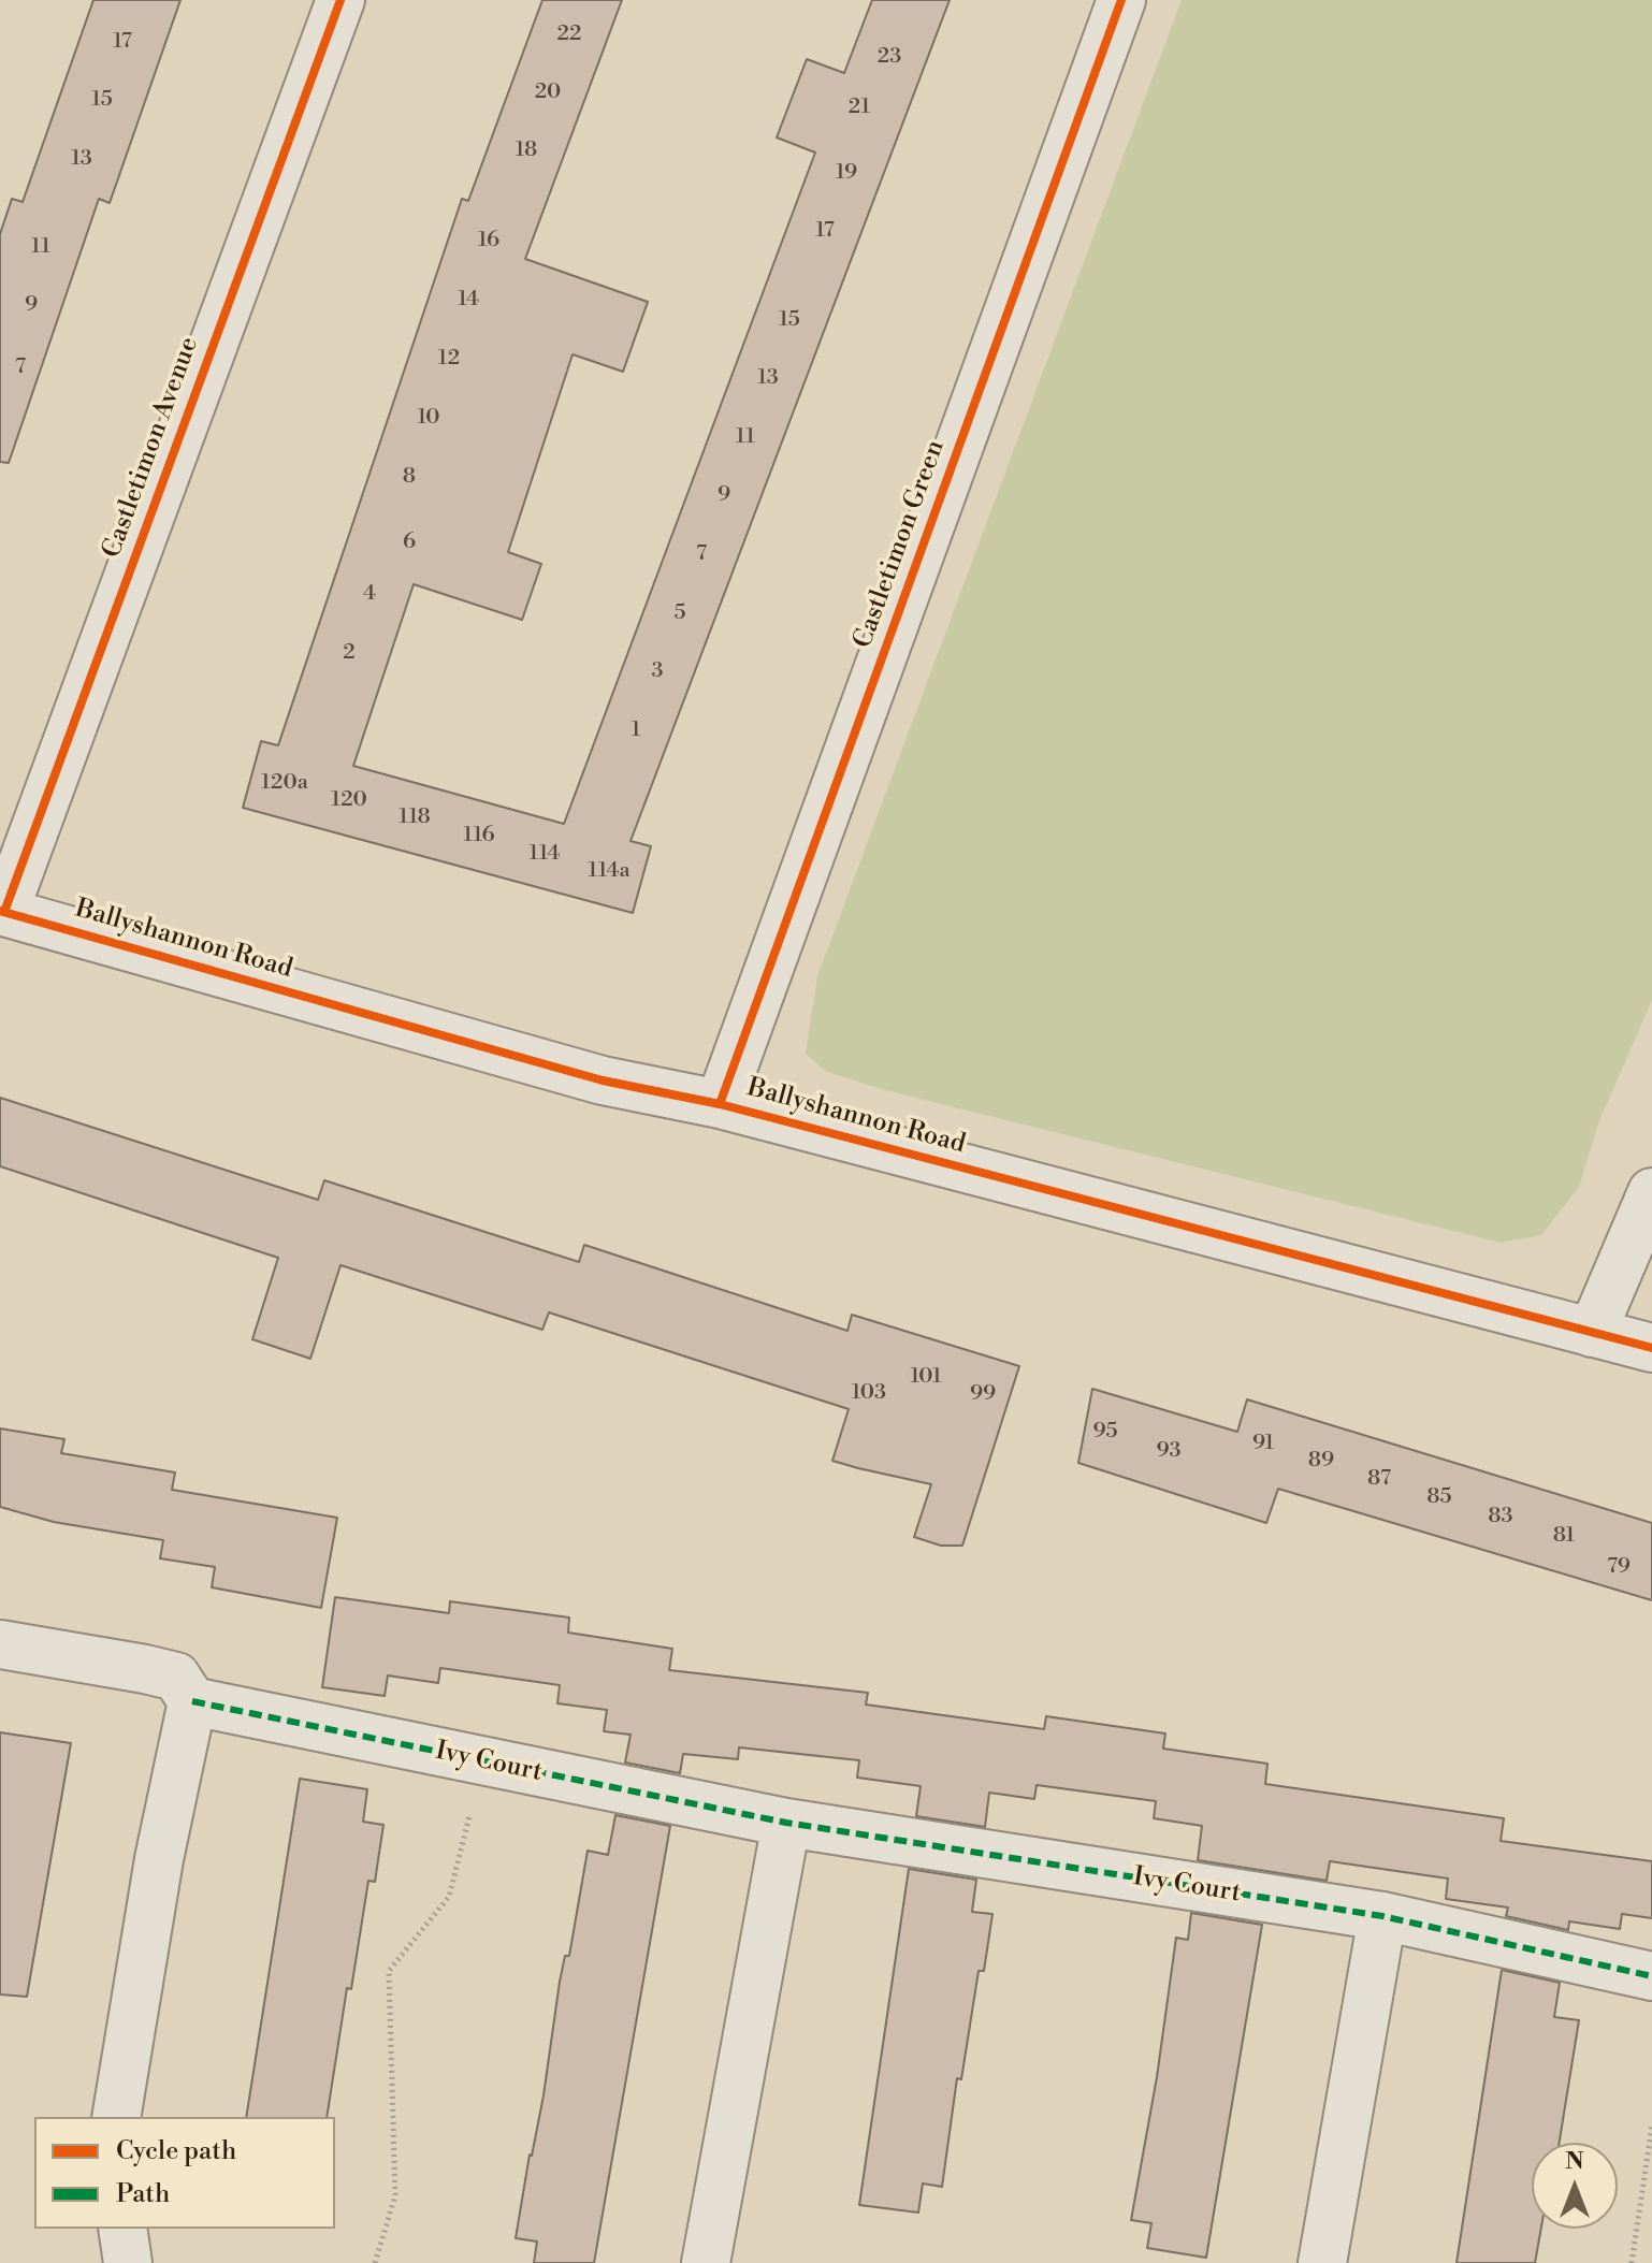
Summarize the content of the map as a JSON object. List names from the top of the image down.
{
  "streets": {
    "street": [
      "Castletimon Avenue",
      "Castletimon Green",
      "Ballyshannon Road",
      "Ivy Court"
    ]
  },
  "crossings": [
    ["Castletimon Avenue", "Ballyshannon Road"],
    ["Castletimon Green", "Ballyshannon Road"]
  ],
  "house_numbers": [
    "22",
    "17",
    "23",
    "20",
    "15",
    "21",
    "18",
    "13",
    "19",
    "17",
    "16",
    "11",
    "14",
    "9",
    "15",
    "12",
    "7",
    "13",
    "10",
    "11",
    "8",
    "9",
    "6",
    "7",
    "4",
    "5",
    "2",
    "3",
    "1",
    "120a",
    "120",
    "118",
    "116",
    "114",
    "114a",
    "101",
    "103",
    "99",
    "95",
    "91",
    "93",
    "89",
    "87",
    "85",
    "83",
    "81",
    "79"
  ],
  "legend": ["Cycle path", "Path"],
  "north": "top"
}
